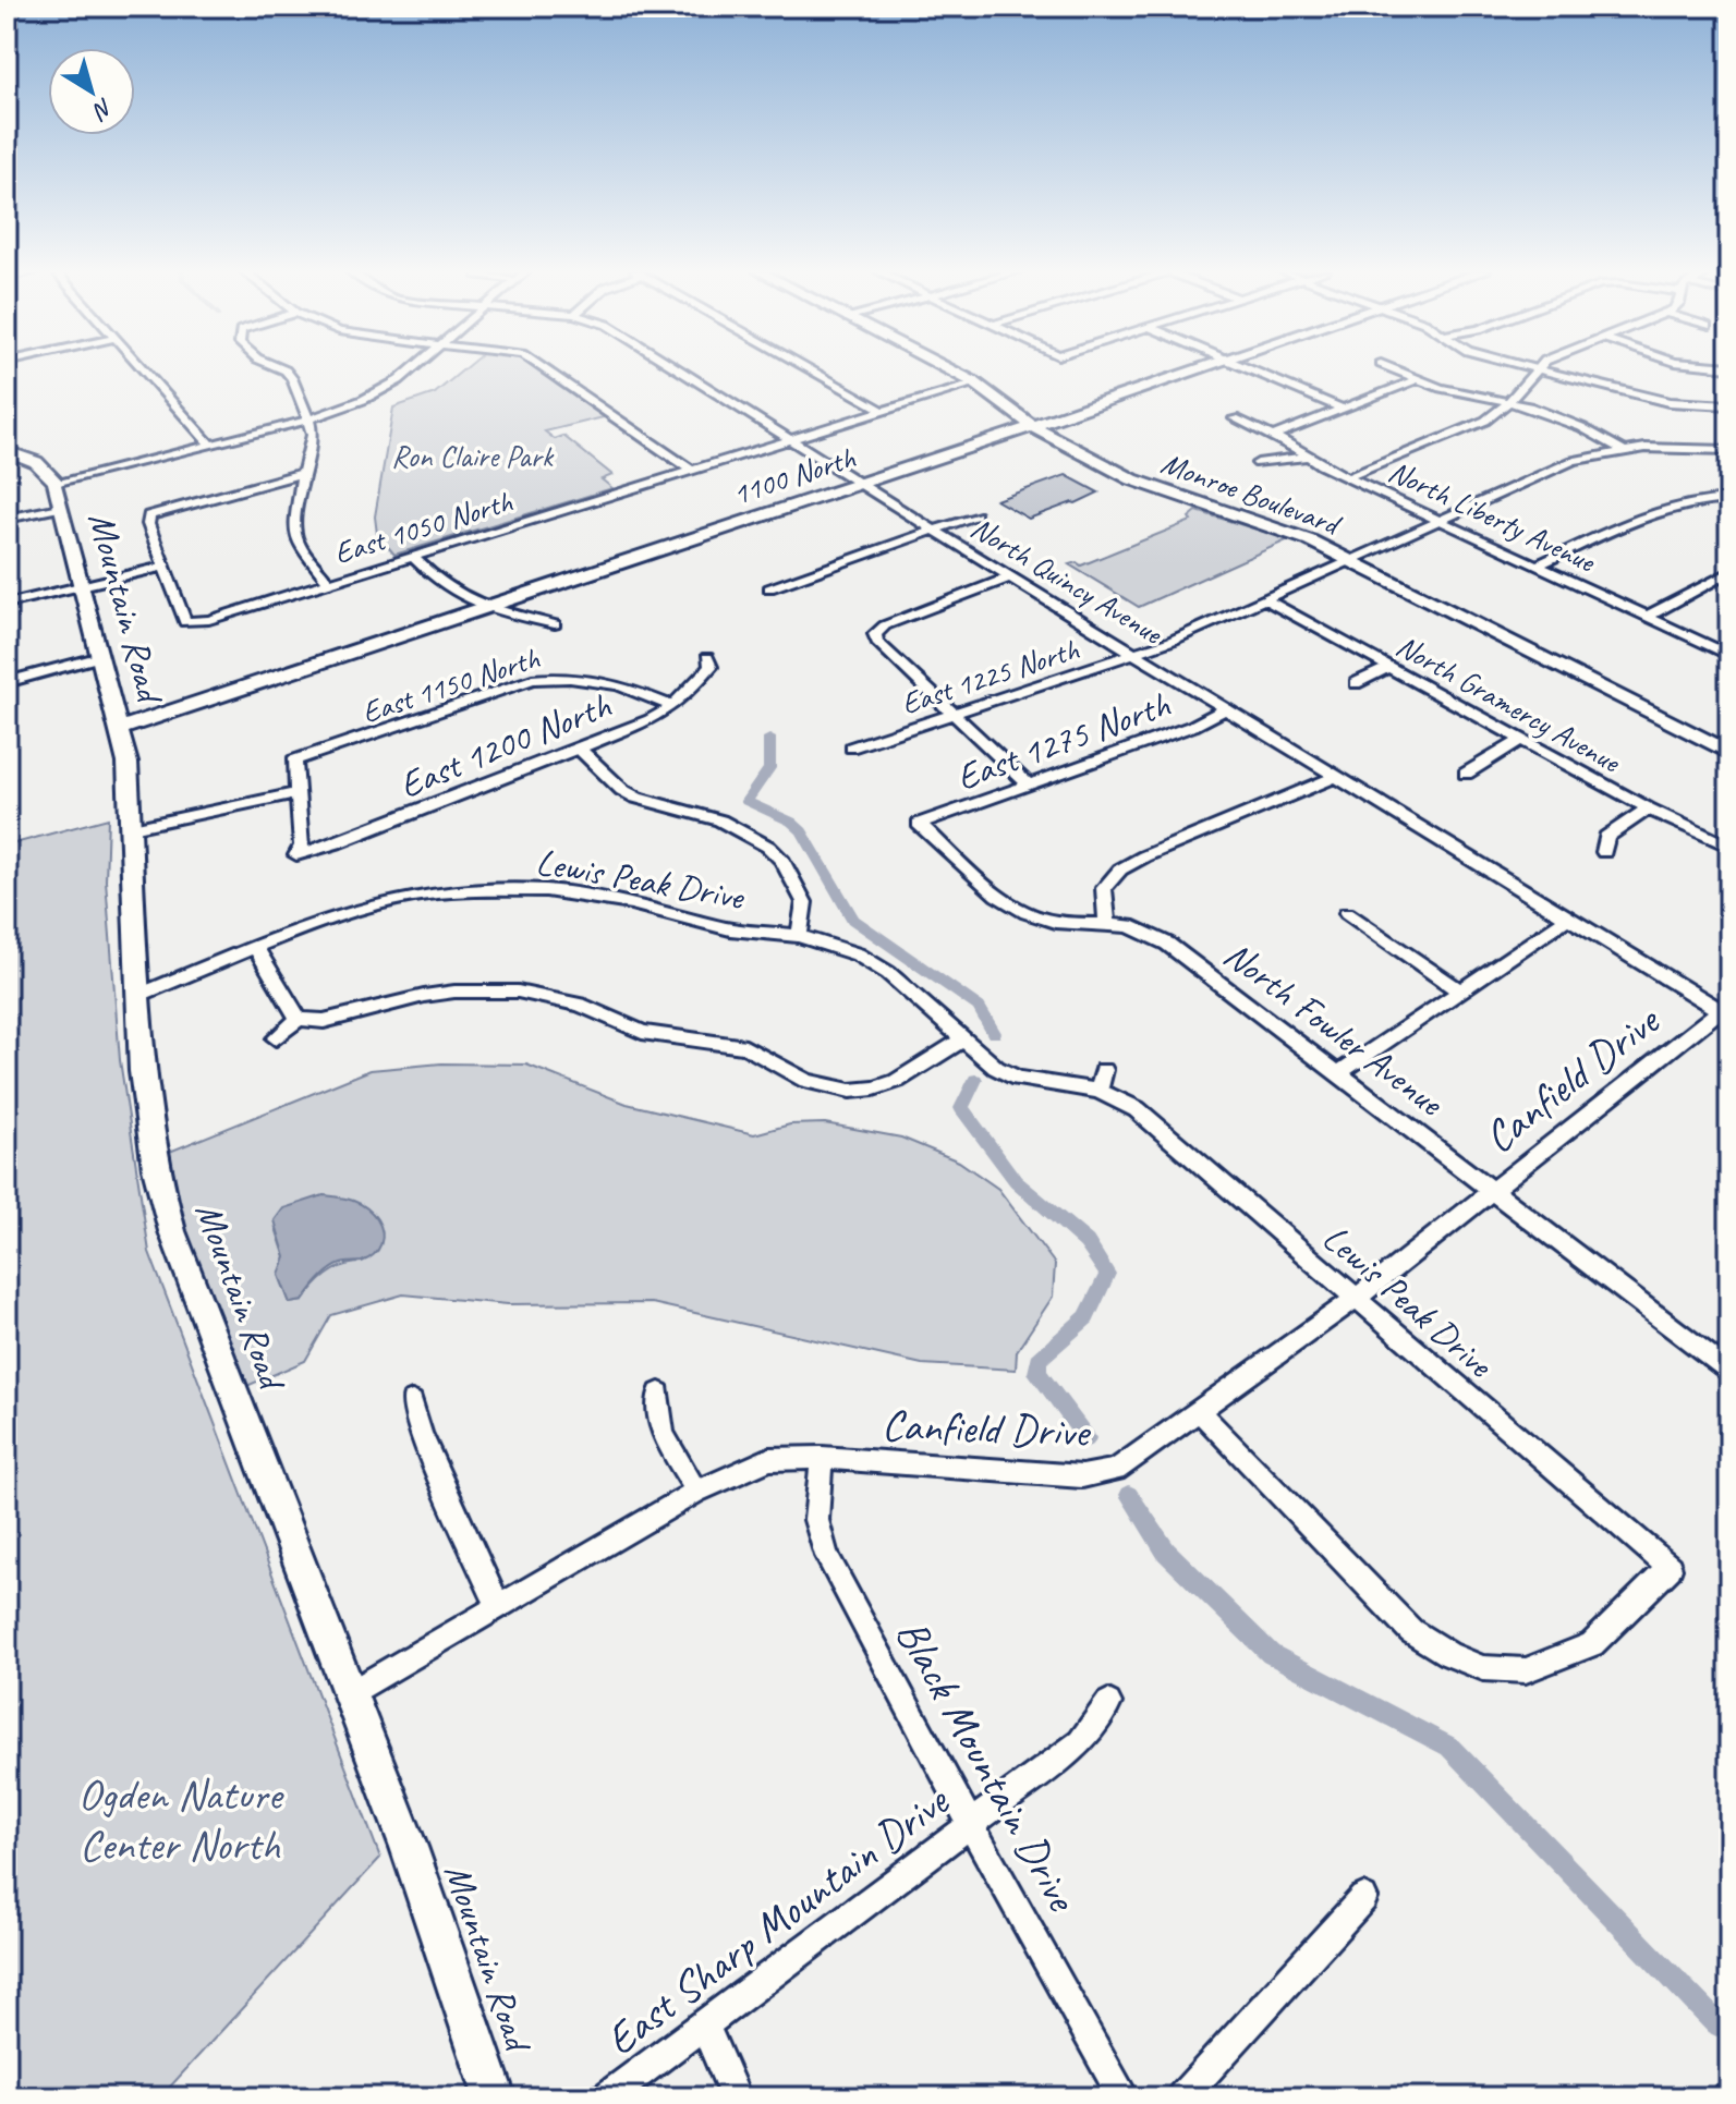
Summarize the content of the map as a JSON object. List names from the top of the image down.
{
  "streets": {
    "street": [
      "1100 North",
      "Monroe Boulevard",
      "North Liberty Avenue",
      "East 1050 North",
      "North Quincy Avenue",
      "Mountain Road",
      "East 1225 North",
      "East 1150 North",
      "North Gramercy Avenue",
      "East 1275 North",
      "East 1200 North",
      "Lewis Peak Drive",
      "North Fowler Avenue",
      "Canfield Drive",
      "Black Mountain Drive",
      "East Sharp Mountain Drive"
    ]
  },
  "crossings": [
    ["1100 North", "Monroe Boulevard"],
    ["1100 North", "North Quincy Avenue"],
    ["1100 North", "Mountain Road"],
    ["Monroe Boulevard", "East 1050 North"],
    ["Monroe Boulevard", "East 1225 North"],
    ["North Liberty Avenue", "East 1225 North"],
    ["East 1050 North", "North Quincy Avenue"],
    ["North Quincy Avenue", "East 1225 North"],
    ["North Quincy Avenue", "East 1275 North"],
    ["North Quincy Avenue", "Canfield Drive"],
    ["Mountain Road", "Lewis Peak Drive"],
    ["Mountain Road", "Canfield Drive"],
    ["East 1225 North", "North Gramercy Avenue"],
    ["East 1150 North", "East 1200 North"],
    ["East 1275 North", "North Fowler Avenue"],
    ["Lewis Peak Drive", "Canfield Drive"],
    ["North Fowler Avenue", "Canfield Drive"],
    ["Canfield Drive", "Black Mountain Drive"],
    ["Black Mountain Drive", "East Sharp Mountain Drive"]
  ],
  "parks": ["Ron Claire Park", "Ogden Nature Center North"],
  "north": "bottom right"
}
